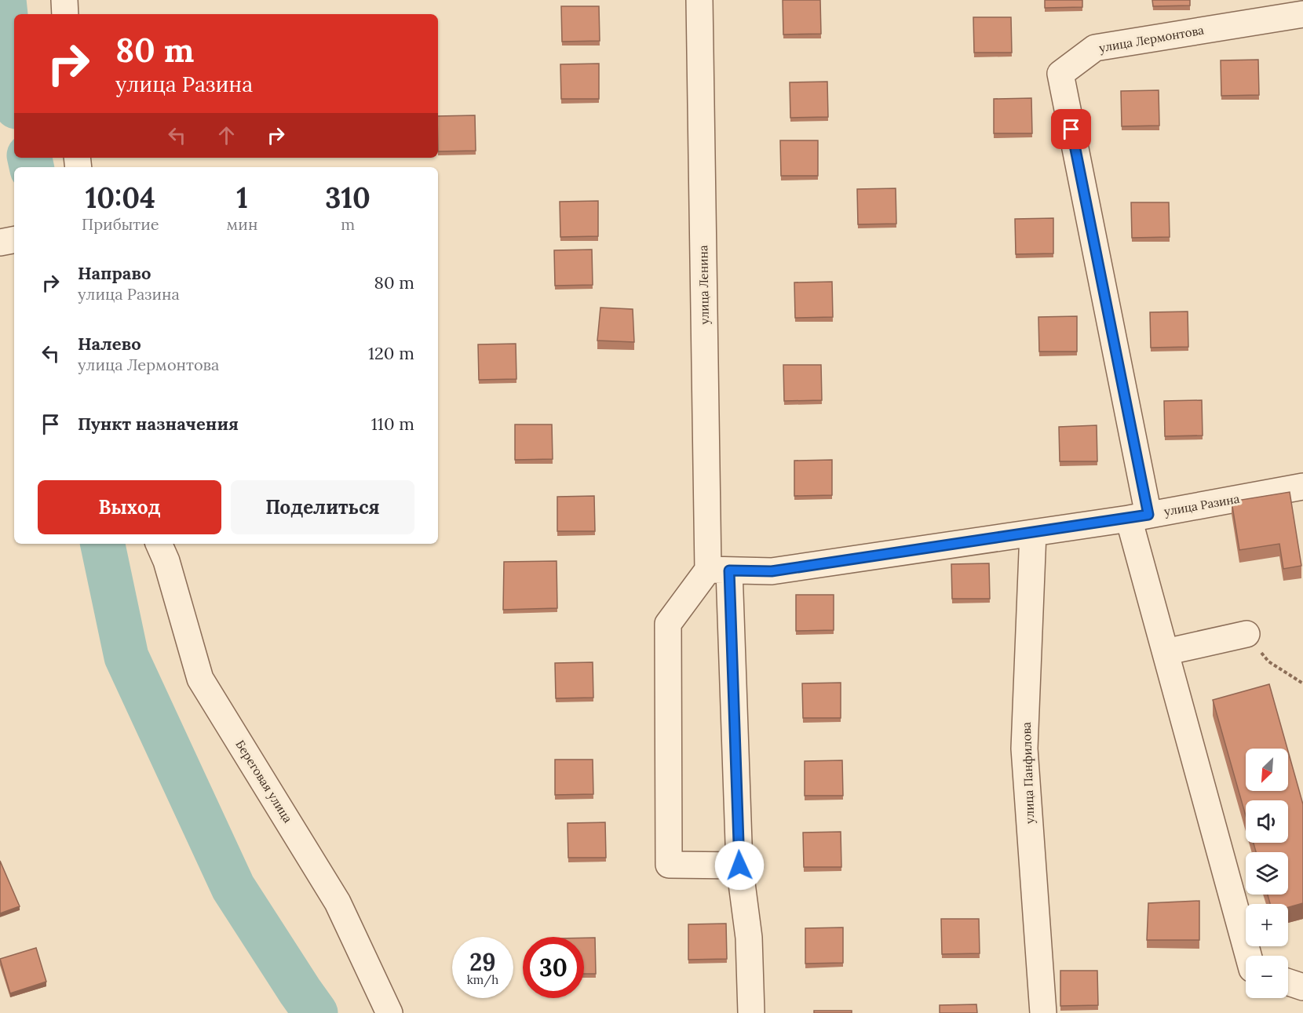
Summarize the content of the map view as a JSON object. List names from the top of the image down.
{
  "streets": {
    "street": [
      "улица Лермонтова",
      "улица Ленина",
      "улица Разина",
      "улица Панфилова",
      "Береговая улица"
    ]
  },
  "crossings": [
    ["улица Лермонтова", "улица Разина"],
    ["улица Ленина", "улица Разина"],
    ["улица Разина", "улица Панфилова"]
  ],
  "north": "bottom left",
  "page": {
    "turn": ["80 m", "улица Разина"],
    "eta": [
      "10:04",
      "Прибытие",
      "1",
      "мин",
      "310",
      "m"
    ],
    "list": [
      {
        "name": "Направо",
        "note": "улица Разина",
        "value": "80 m"
      },
      {
        "name": "Налево",
        "note": "улица Лермонтова",
        "value": "120 m"
      },
      {
        "name": "Пункт назначения",
        "value": "110 m"
      }
    ],
    "buttons": ["Выход", "Поделиться"],
    "map_buttons": ["+", "−"],
    "speed": "29 km/h",
    "limit": "30"
  }
}
